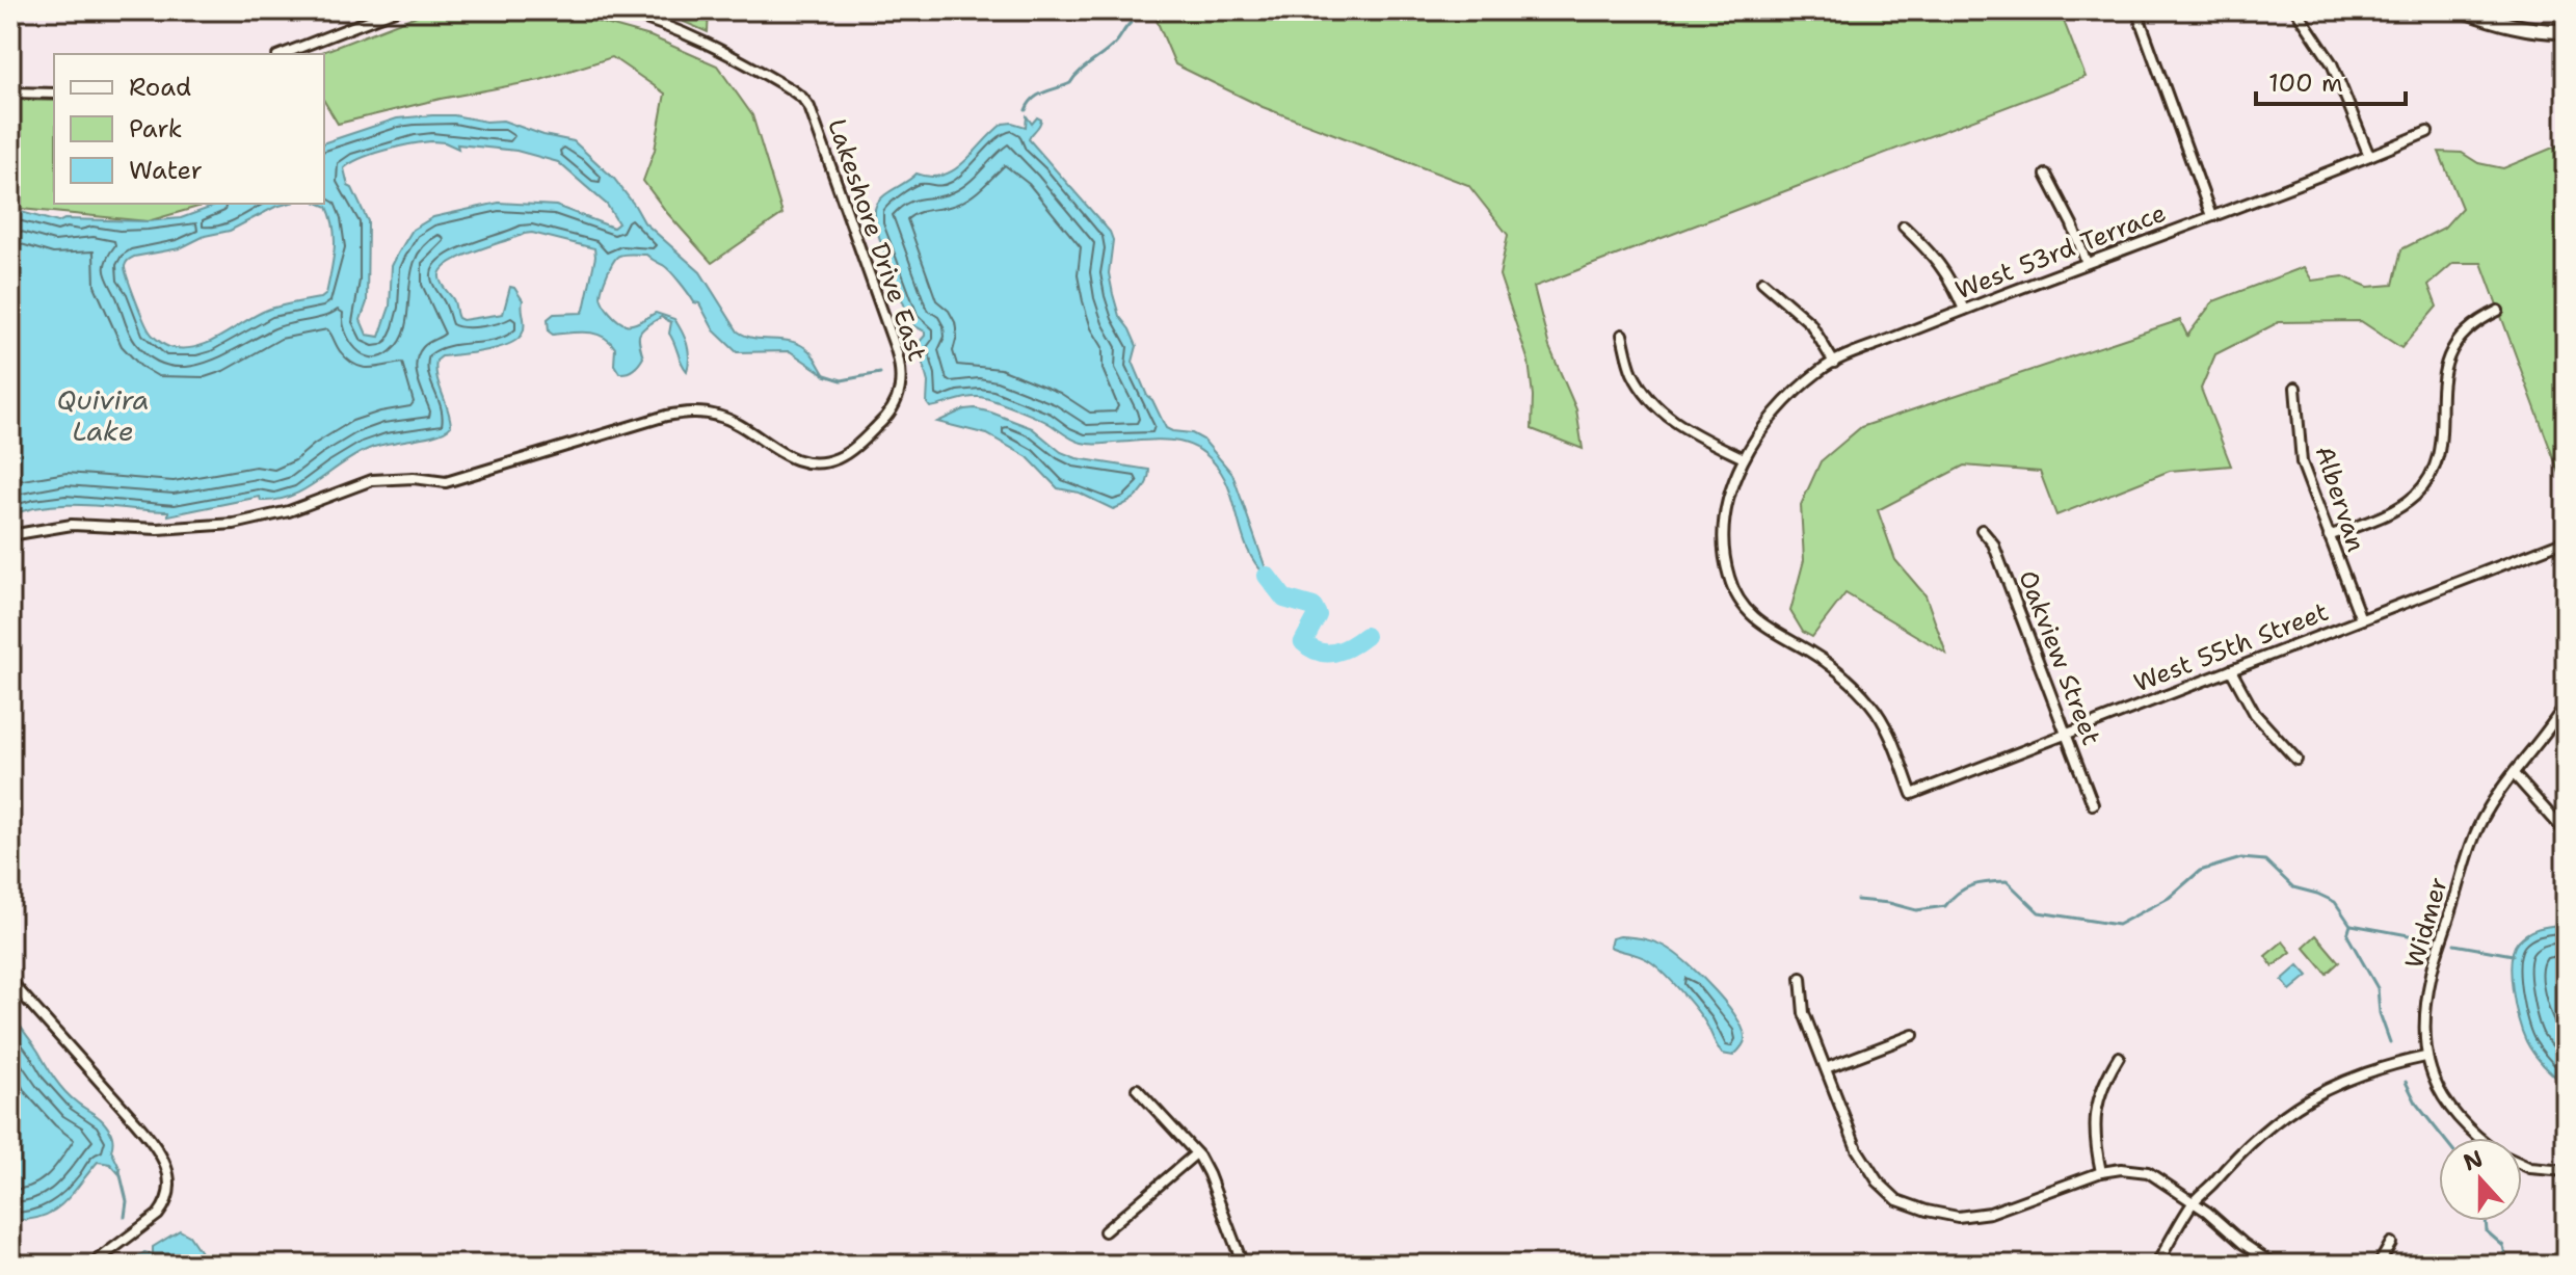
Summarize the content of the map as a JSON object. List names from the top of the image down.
{
  "streets": {
    "street": [
      "Lakeshore Drive East",
      "West 53rd Terrace",
      "Albervan",
      "West 55th Street",
      "Oakview Street",
      "Widmer"
    ]
  },
  "crossings": [
    ["West 53rd Terrace", "West 55th Street"],
    ["Albervan", "West 55th Street"],
    ["West 55th Street", "Oakview Street"]
  ],
  "water": ["Quivira Lake"],
  "legend": ["Road", "Park", "Water"],
  "scale_bar": "100 m",
  "north": "top"
}
